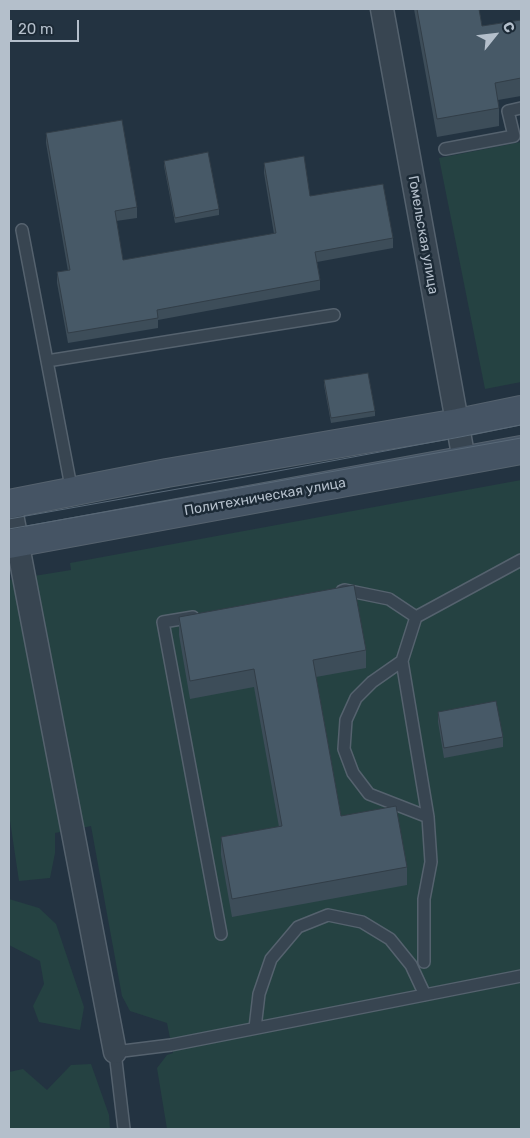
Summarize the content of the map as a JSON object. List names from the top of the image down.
{
  "streets": {
    "main road": ["Политехническая улица"],
    "street": ["Гомельская улица"]
  },
  "crossings": [
    ["Гомельская улица", "Политехническая улица"]
  ],
  "scale_bar": "20 m",
  "north": "top right"
}
